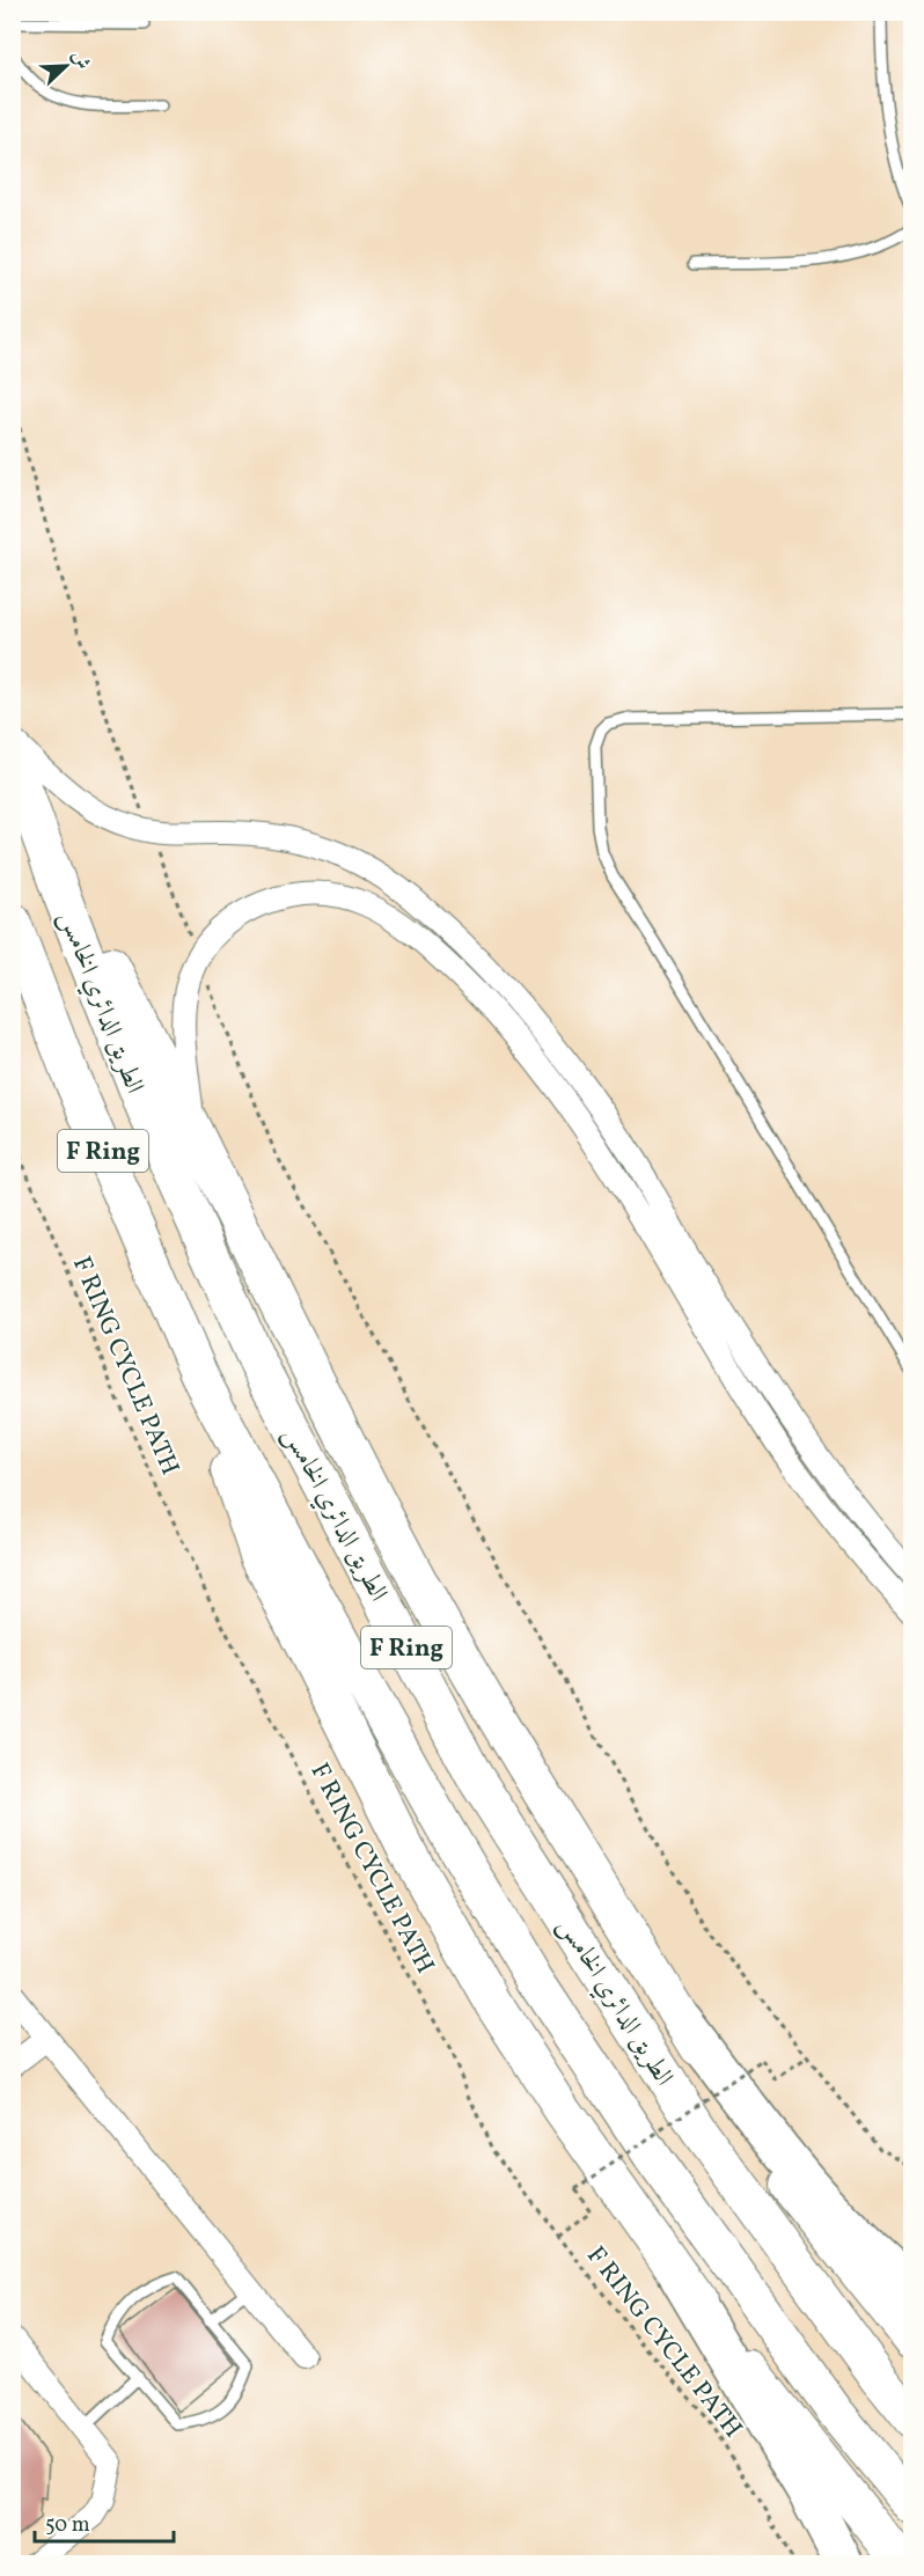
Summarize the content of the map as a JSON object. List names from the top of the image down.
{
  "streets": {
    "highway": ["الطريق الدائري الخامس", "F Ring"],
    "path": ["F RING CYCLE PATH"]
  },
  "scale_bar": "50 m",
  "north": "top right"
}
